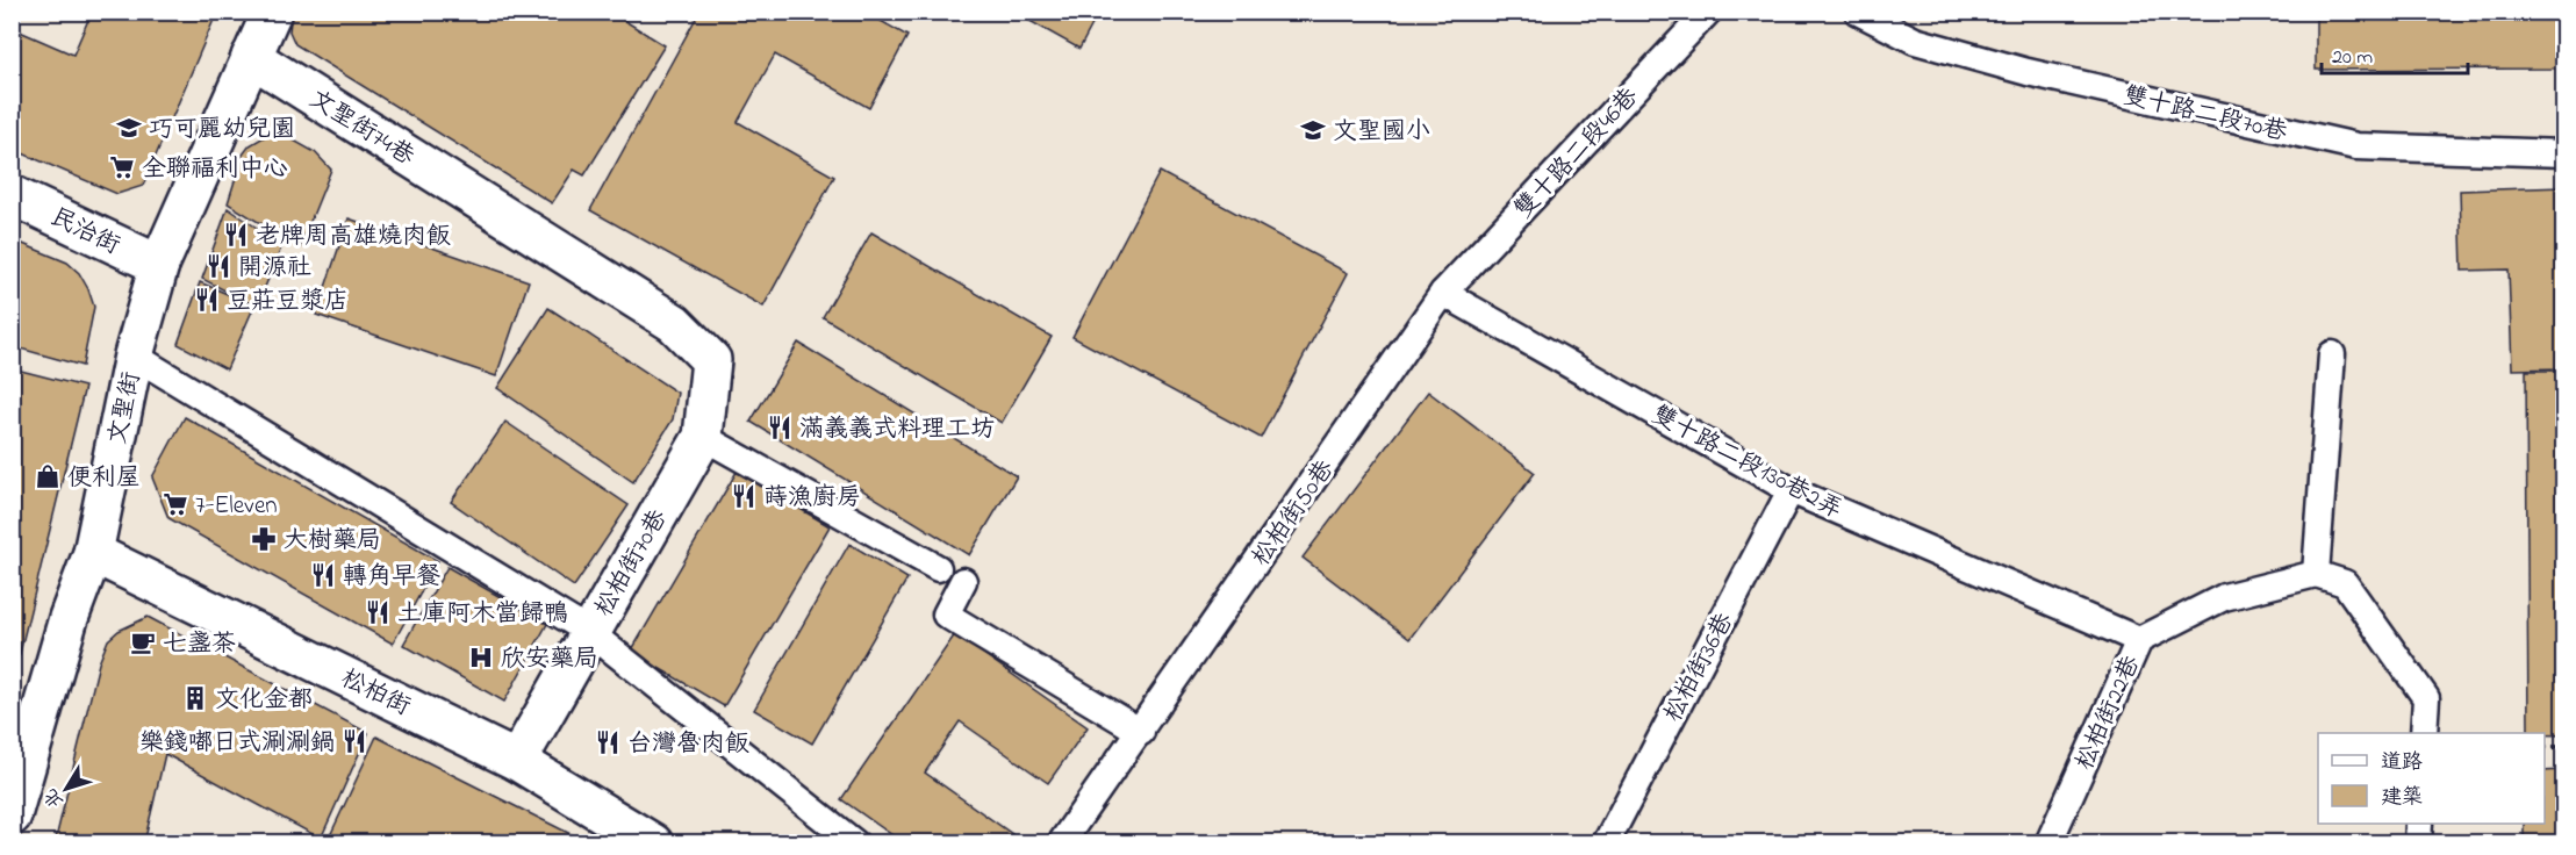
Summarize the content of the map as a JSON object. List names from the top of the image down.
{
  "streets": {
    "street": [
      "文聖街74巷",
      "民治街",
      "文聖街",
      "松柏街70巷",
      "松柏街"
    ],
    "lane": [
      "雙十路二段70巷",
      "雙十路二段46巷",
      "雙十路二段130巷2弄",
      "松柏街50巷",
      "松柏街36巷",
      "松柏街22巷"
    ]
  },
  "crossings": [
    ["文聖街74巷", "文聖街"],
    ["文聖街74巷", "松柏街70巷"],
    ["雙十路二段46巷", "雙十路二段130巷2弄"],
    ["雙十路二段46巷", "松柏街50巷"],
    ["民治街", "文聖街"],
    ["文聖街", "松柏街"],
    ["雙十路二段130巷2弄", "松柏街50巷"],
    ["雙十路二段130巷2弄", "松柏街36巷"],
    ["雙十路二段130巷2弄", "松柏街22巷"],
    ["松柏街70巷", "松柏街"]
  ],
  "places": {
    "school or university": ["巧可麗幼兒園", "文聖國小"],
    "supermarket": ["全聯福利中心", "7-Eleven"],
    "restaurant": [
      "老牌周高雄燒肉飯",
      "開源社",
      "豆莊豆漿店",
      "滿義義式料理工坊",
      "蒔漁廚房",
      "轉角早餐",
      "土庫阿木當歸鴨",
      "樂錢嘟日式涮涮鍋",
      "台灣魯肉飯"
    ],
    "shop": ["便利屋"],
    "pharmacy": ["大樹藥局"],
    "cafe": ["七盞茶"],
    "hospital": ["欣安藥局"],
    "building": ["文化金都"]
  },
  "legend": ["道路", "建築"],
  "scale_bar": "20 m",
  "north": "bottom left"
}
